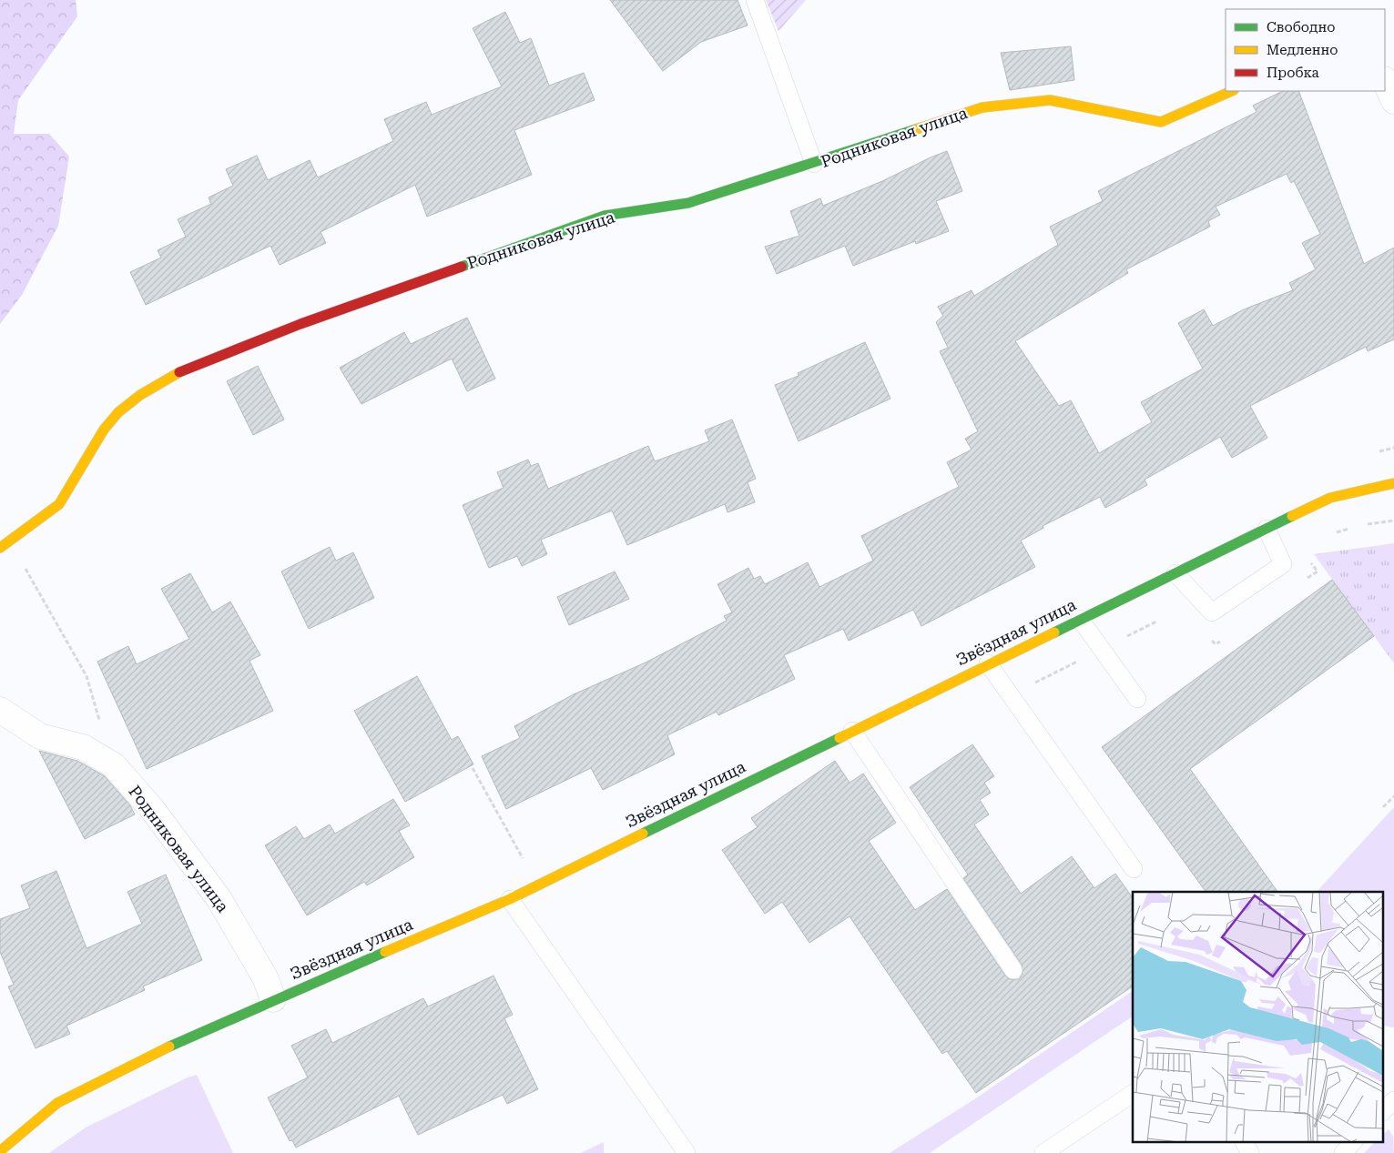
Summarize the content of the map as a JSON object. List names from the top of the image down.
{
  "streets": {
    "street": ["Родниковая улица", "Звёздная улица"]
  },
  "crossings": [
    ["Родниковая улица", "Звёздная улица"]
  ],
  "legend": ["Свободно", "Медленно", "Пробка"]
}
